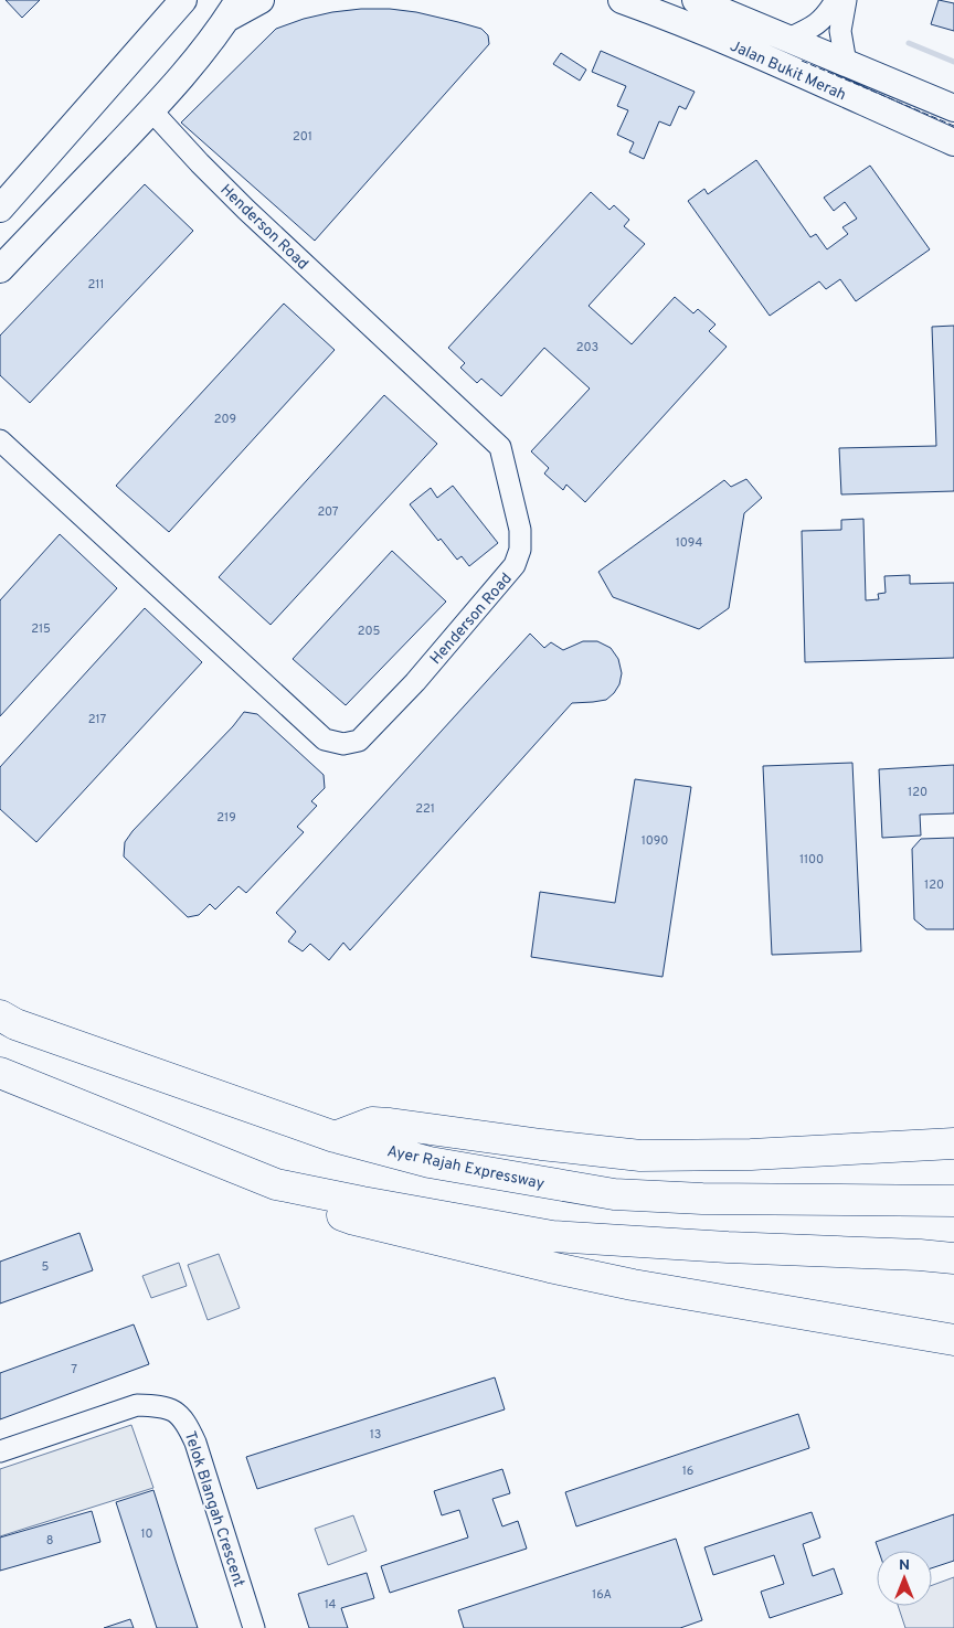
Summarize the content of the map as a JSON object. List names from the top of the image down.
{
  "streets": {
    "highway": ["Ayer Rajah Expressway"],
    "main road": ["Jalan Bukit Merah"],
    "street": ["Henderson Road", "Telok Blangah Crescent"]
  },
  "house_numbers": [
    "201",
    "211",
    "203",
    "209",
    "207",
    "1094",
    "215",
    "205",
    "217",
    "120",
    "221",
    "219",
    "1090",
    "1100",
    "120",
    "5",
    "7",
    "13",
    "16",
    "10",
    "8",
    "16A",
    "14"
  ],
  "north": "top"
}
